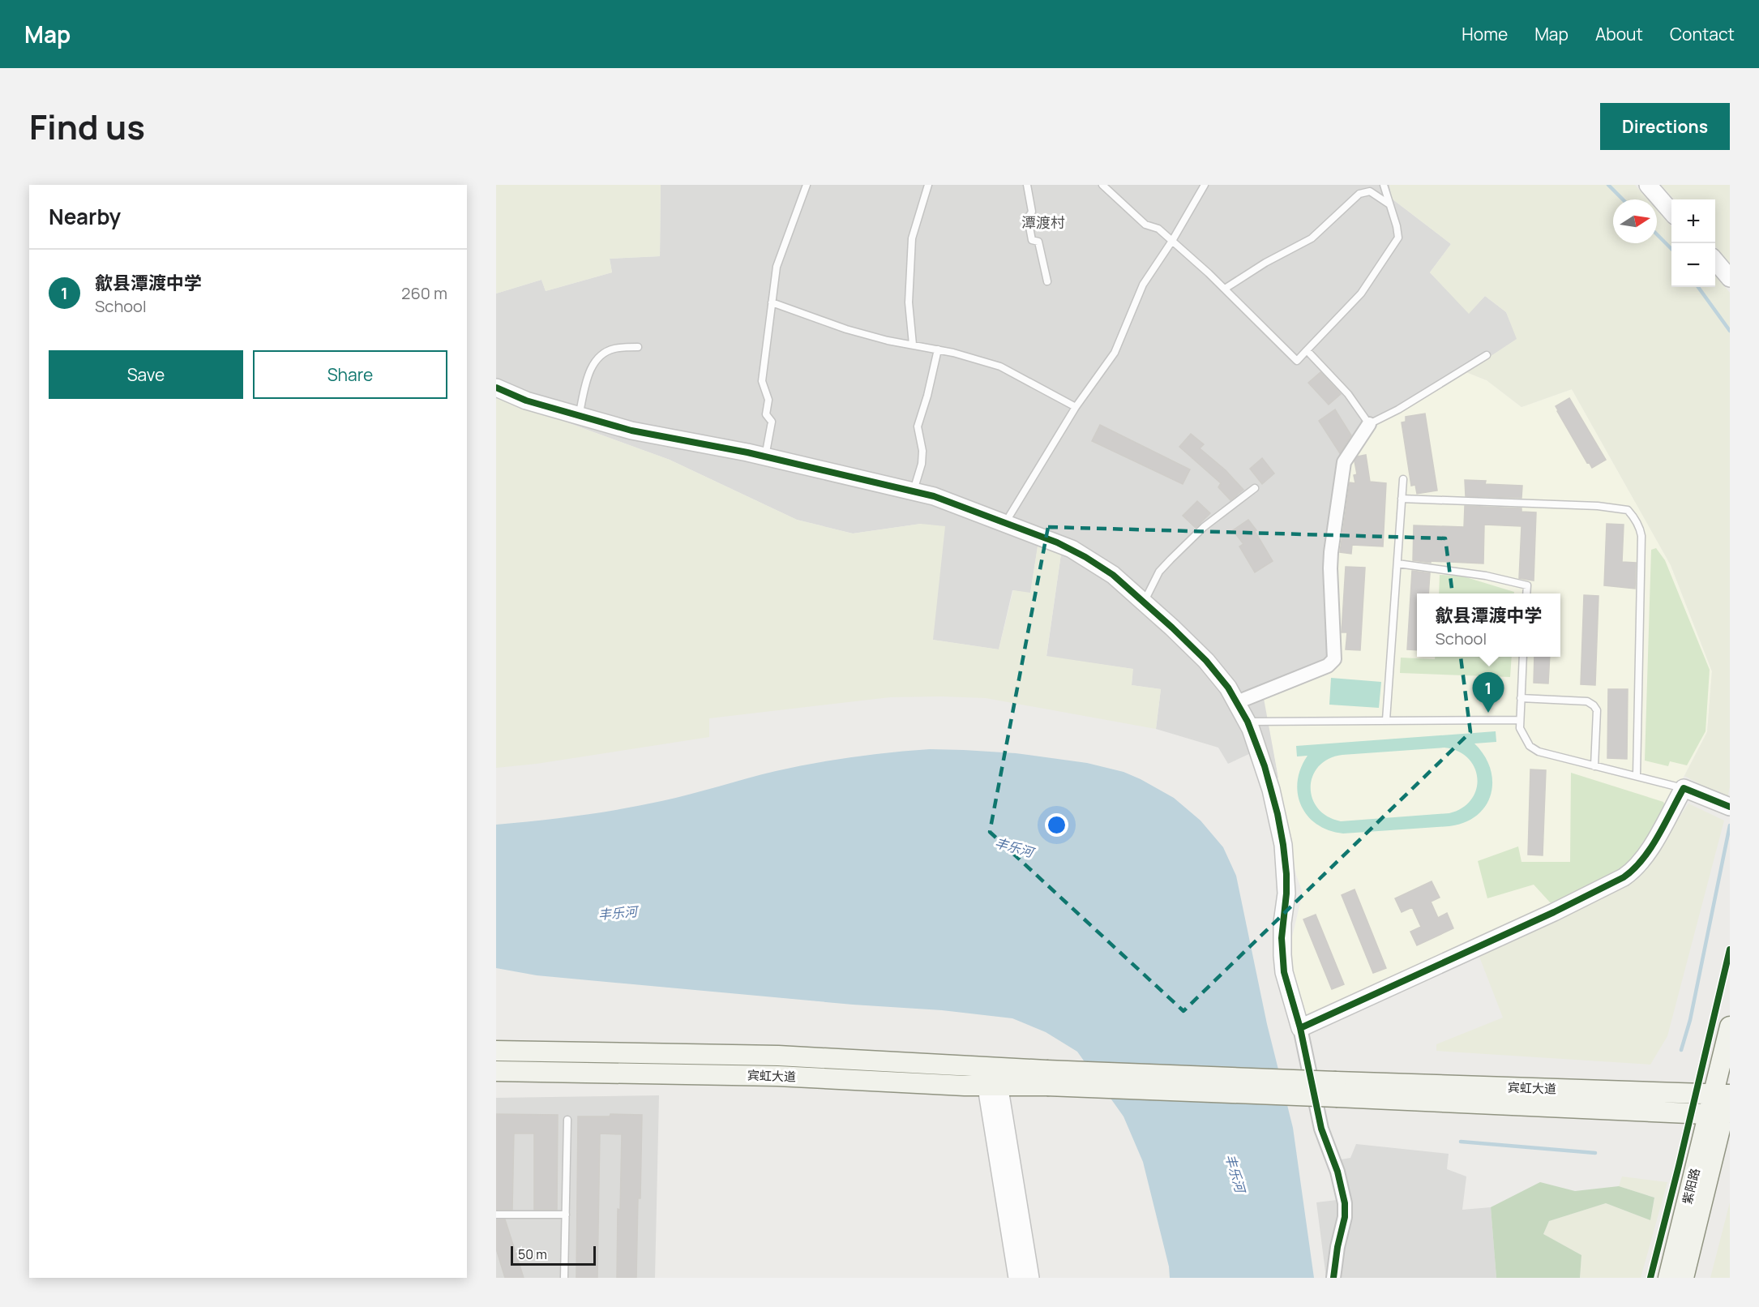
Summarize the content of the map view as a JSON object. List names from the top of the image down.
{
  "streets": {
    "main road": ["宾虹大道", "紫阳路"]
  },
  "crossings": [
    ["宾虹大道", "紫阳路"]
  ],
  "districts": ["潭渡村"],
  "water": ["丰乐河"],
  "scale_bar": "50 m",
  "north": "right",
  "page": {
    "header": "Map",
    "nav": [
      "Home",
      "Map",
      "About",
      "Contact"
    ],
    "title": "Find us",
    "buttons": [
      "Directions",
      ["Save", "Share"]
    ],
    "heading": "Nearby",
    "map_buttons": ["+", "−"],
    "list": [
      {
        "mark": "1",
        "name": "歙县潭渡中学",
        "note": "School",
        "value": "260 m"
      }
    ],
    "popup": ["歙县潭渡中学", "School"],
    "pins": "1",
    "scale": "50 m"
  }
}
